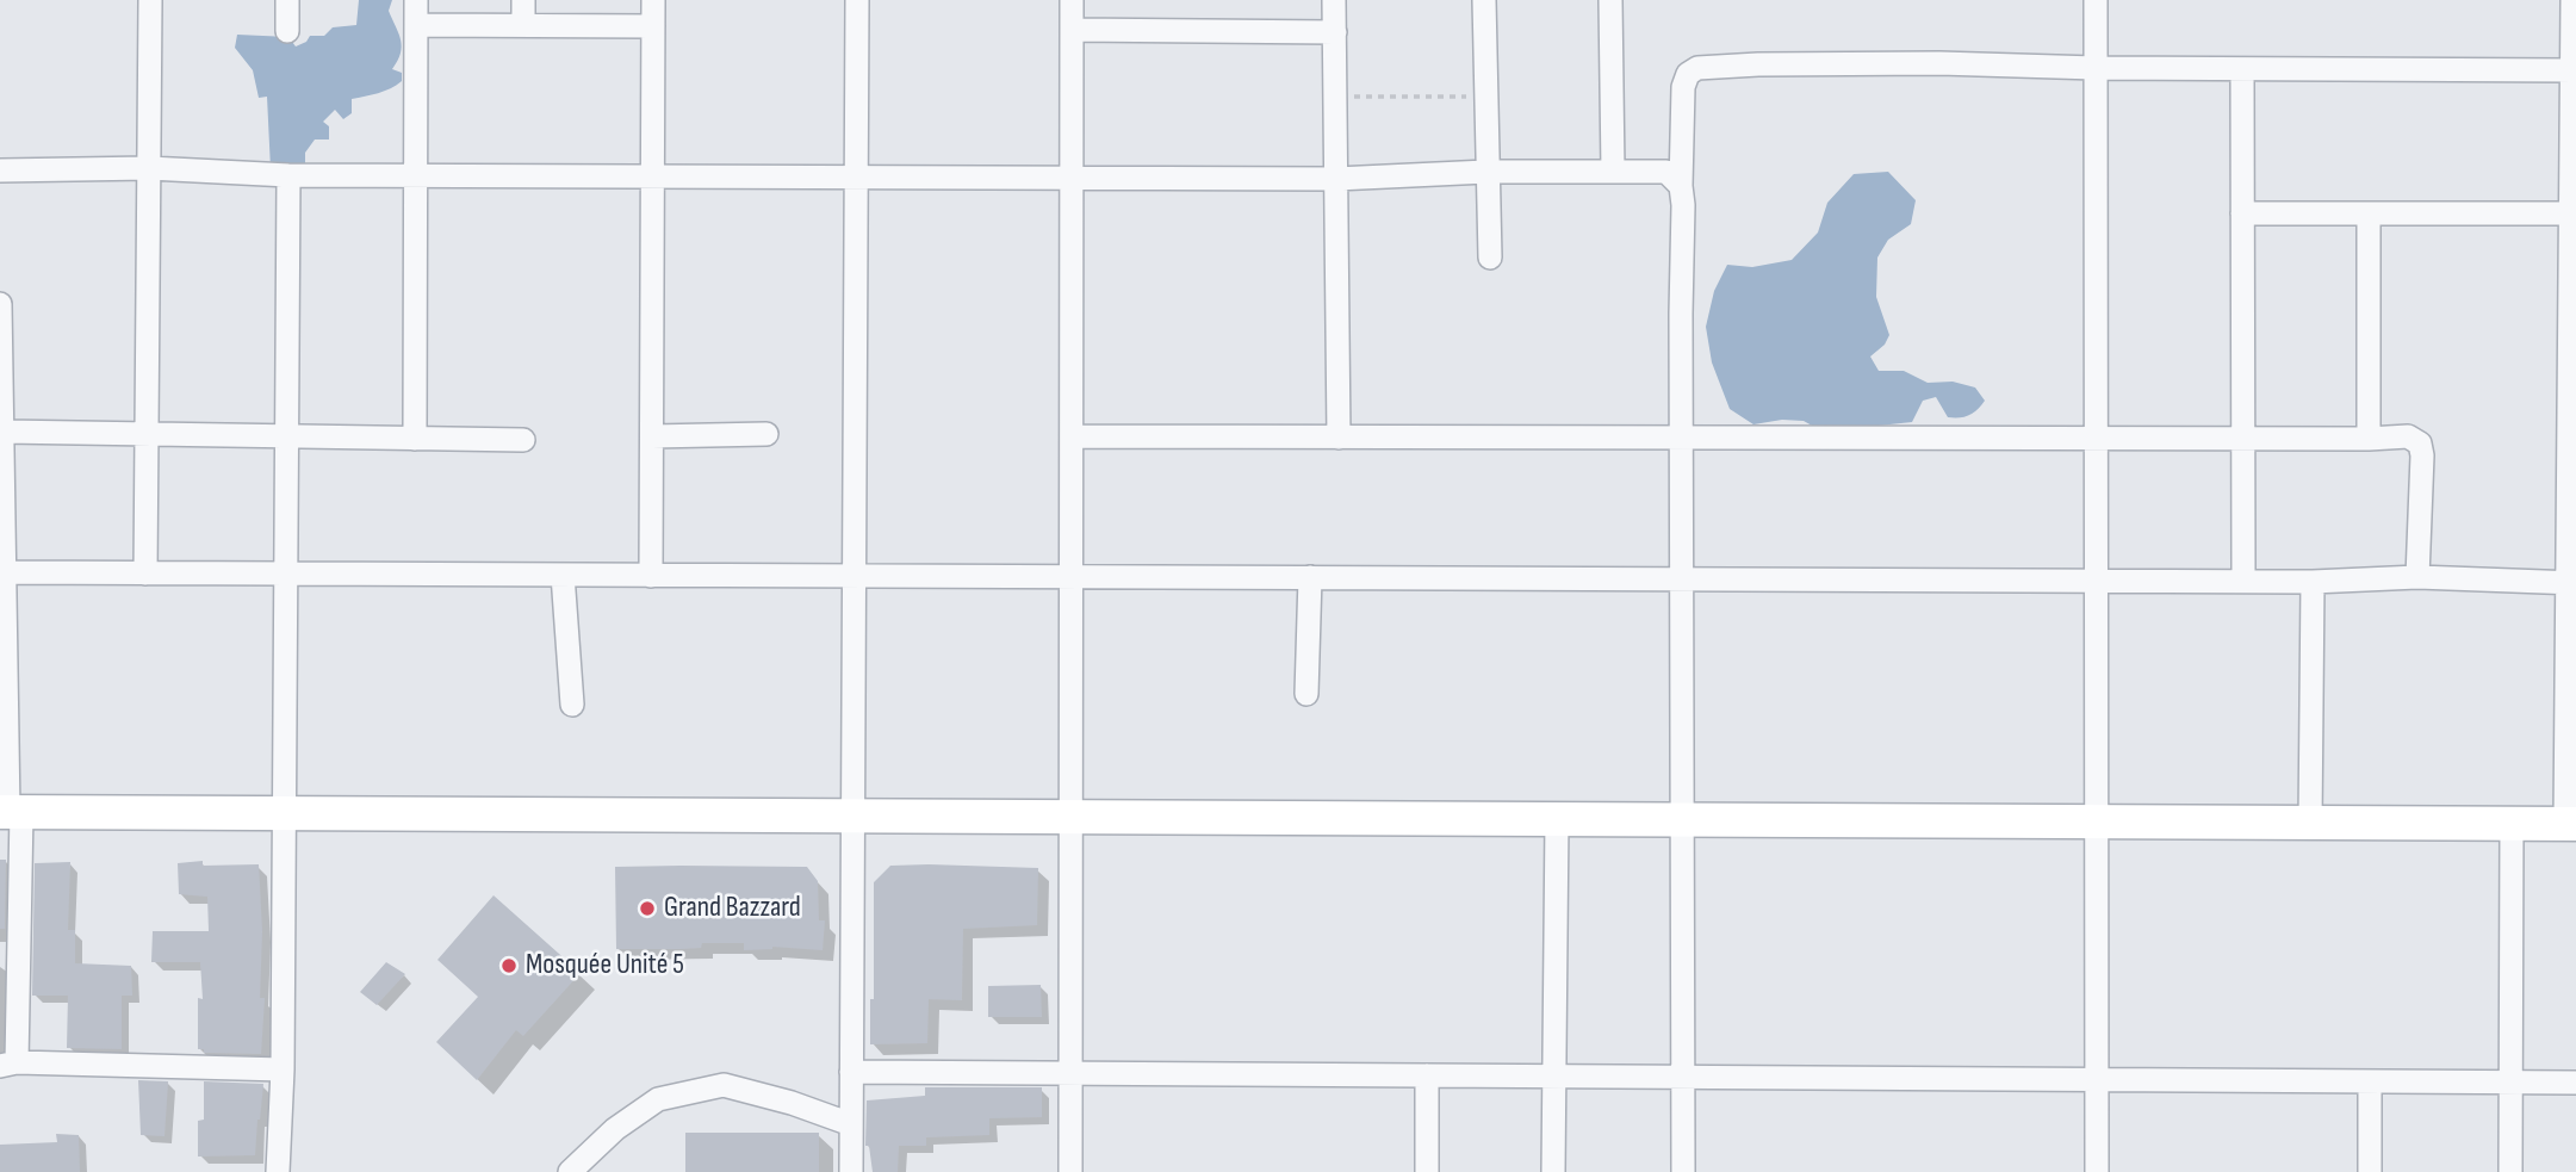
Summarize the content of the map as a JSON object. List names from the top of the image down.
{
  "places": ["Grand Bazzard", "Mosquée Unité 5"]
}
